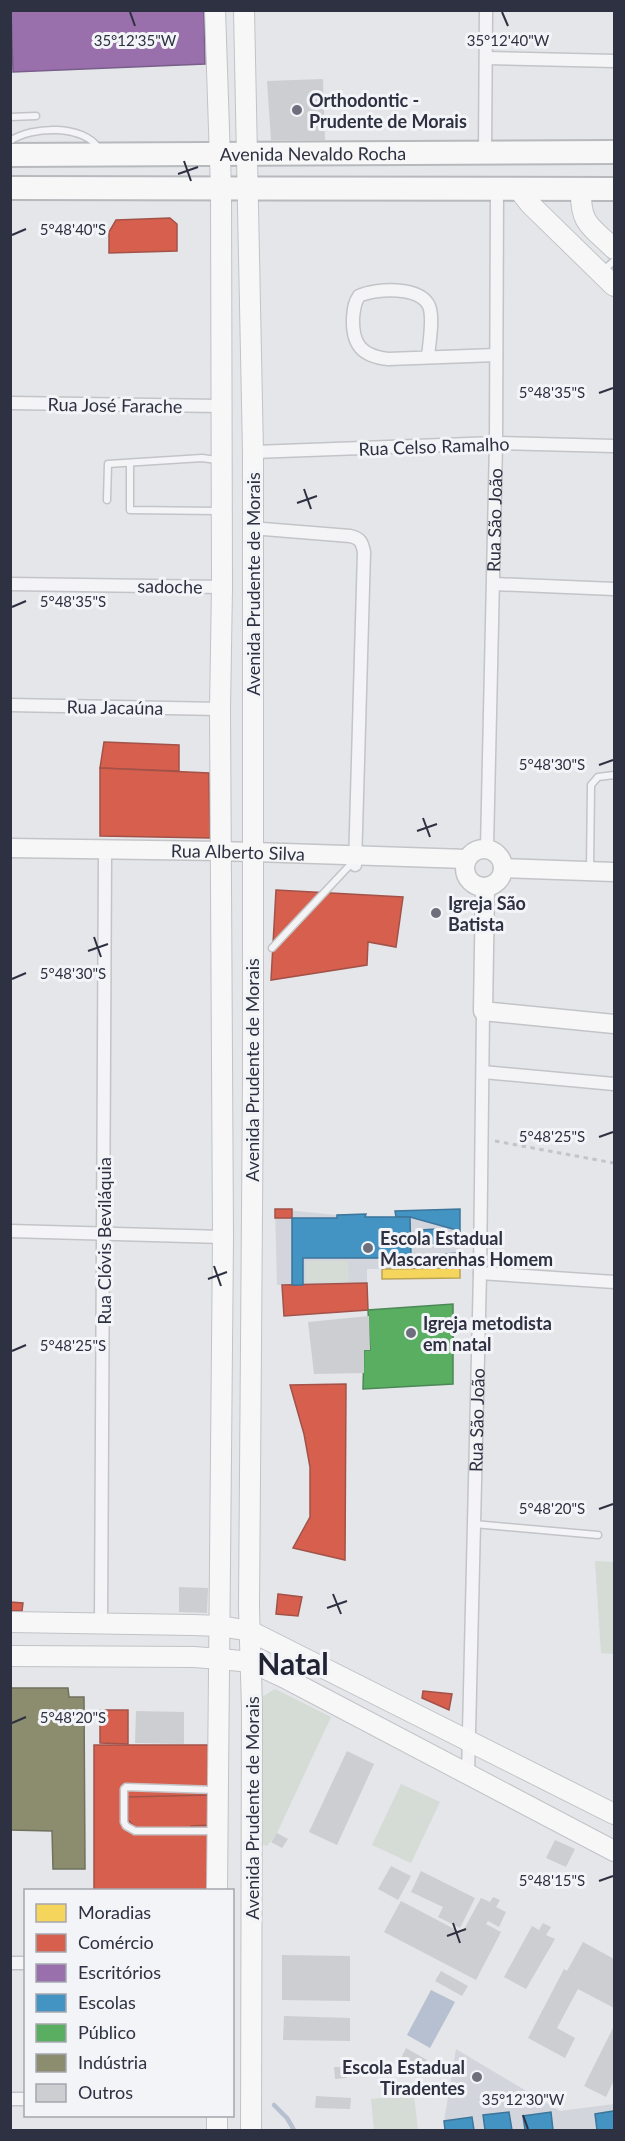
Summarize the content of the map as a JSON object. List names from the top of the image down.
{
  "streets": {
    "highway": ["Avenida Nevaldo Rocha"],
    "main road": ["Avenida Prudente de Morais"],
    "street": [
      "Rua José Farache",
      "Rua Celso Ramalho",
      "Rua São João",
      "sadoche",
      "Rua Jacaúna",
      "Rua Alberto Silva",
      "Rua Clóvis Beviláquia"
    ]
  },
  "crossings": [
    ["Avenida Nevaldo Rocha", "Rua São João"],
    ["Avenida Nevaldo Rocha", "Avenida Prudente de Morais"],
    ["Rua José Farache", "Avenida Prudente de Morais"],
    ["Rua Celso Ramalho", "Rua São João"],
    ["Rua Celso Ramalho", "Avenida Prudente de Morais"],
    ["Rua São João", "Rua Alberto Silva"],
    ["Avenida Prudente de Morais", "sadoche"],
    ["Avenida Prudente de Morais", "Rua Jacaúna"],
    ["Avenida Prudente de Morais", "Rua Alberto Silva"],
    ["Rua Alberto Silva", "Rua Clóvis Beviláquia"]
  ],
  "districts": ["Natal"],
  "places": [
    "Orthodontic - Prudente de Morais",
    "Igreja São Batista",
    "Escola Estadual Mascarenhas Homem",
    "Igreja metodista em natal",
    "Escola Estadual Tiradentes"
  ],
  "legend": [
    "Moradias",
    "Comércio",
    "Escritórios",
    "Escolas",
    "Público",
    "Indústria",
    "Outros"
  ],
  "coordinates": [
    "35°12'35\"W",
    "35°12'40\"W",
    "5°48'40\"S",
    "5°48'35\"S",
    "5°48'30\"S",
    "5°48'25\"S",
    "5°48'20\"S",
    "5°48'15\"S",
    "35°12'30\"W"
  ]
}
